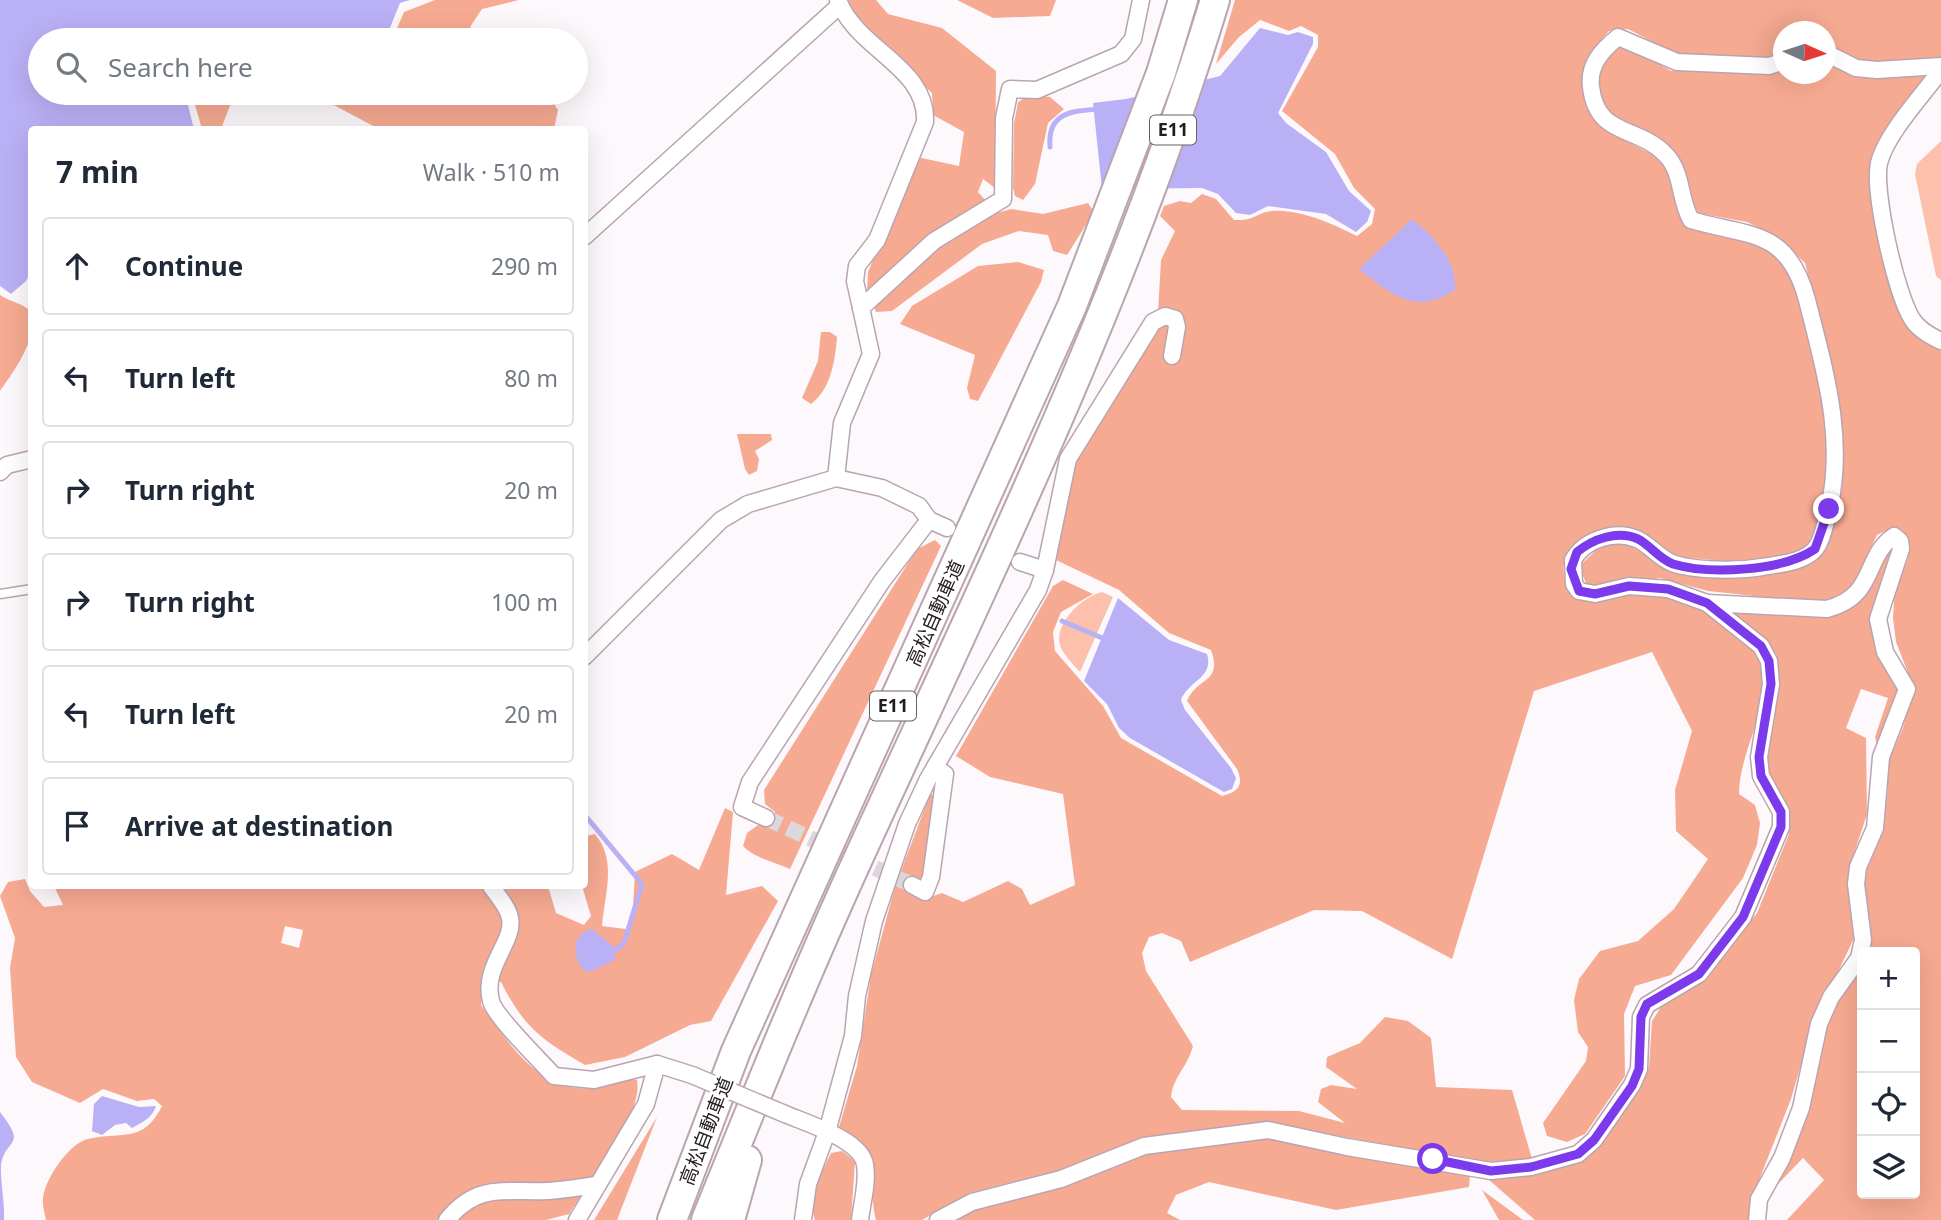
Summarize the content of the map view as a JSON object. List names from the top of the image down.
{
  "streets": {
    "highway": ["E11", "高松自動車道"]
  },
  "north": "right",
  "page": {
    "search": "Search here",
    "heading": ["7 min", "Walk · 510 m"],
    "list": [
      ["Continue", "290 m"],
      ["Turn left", "80 m"],
      ["Turn right", "20 m"],
      ["Turn right", "100 m"],
      ["Turn left", "20 m"],
      "Arrive at destination"
    ],
    "map_buttons": ["+", "−"]
  }
}
